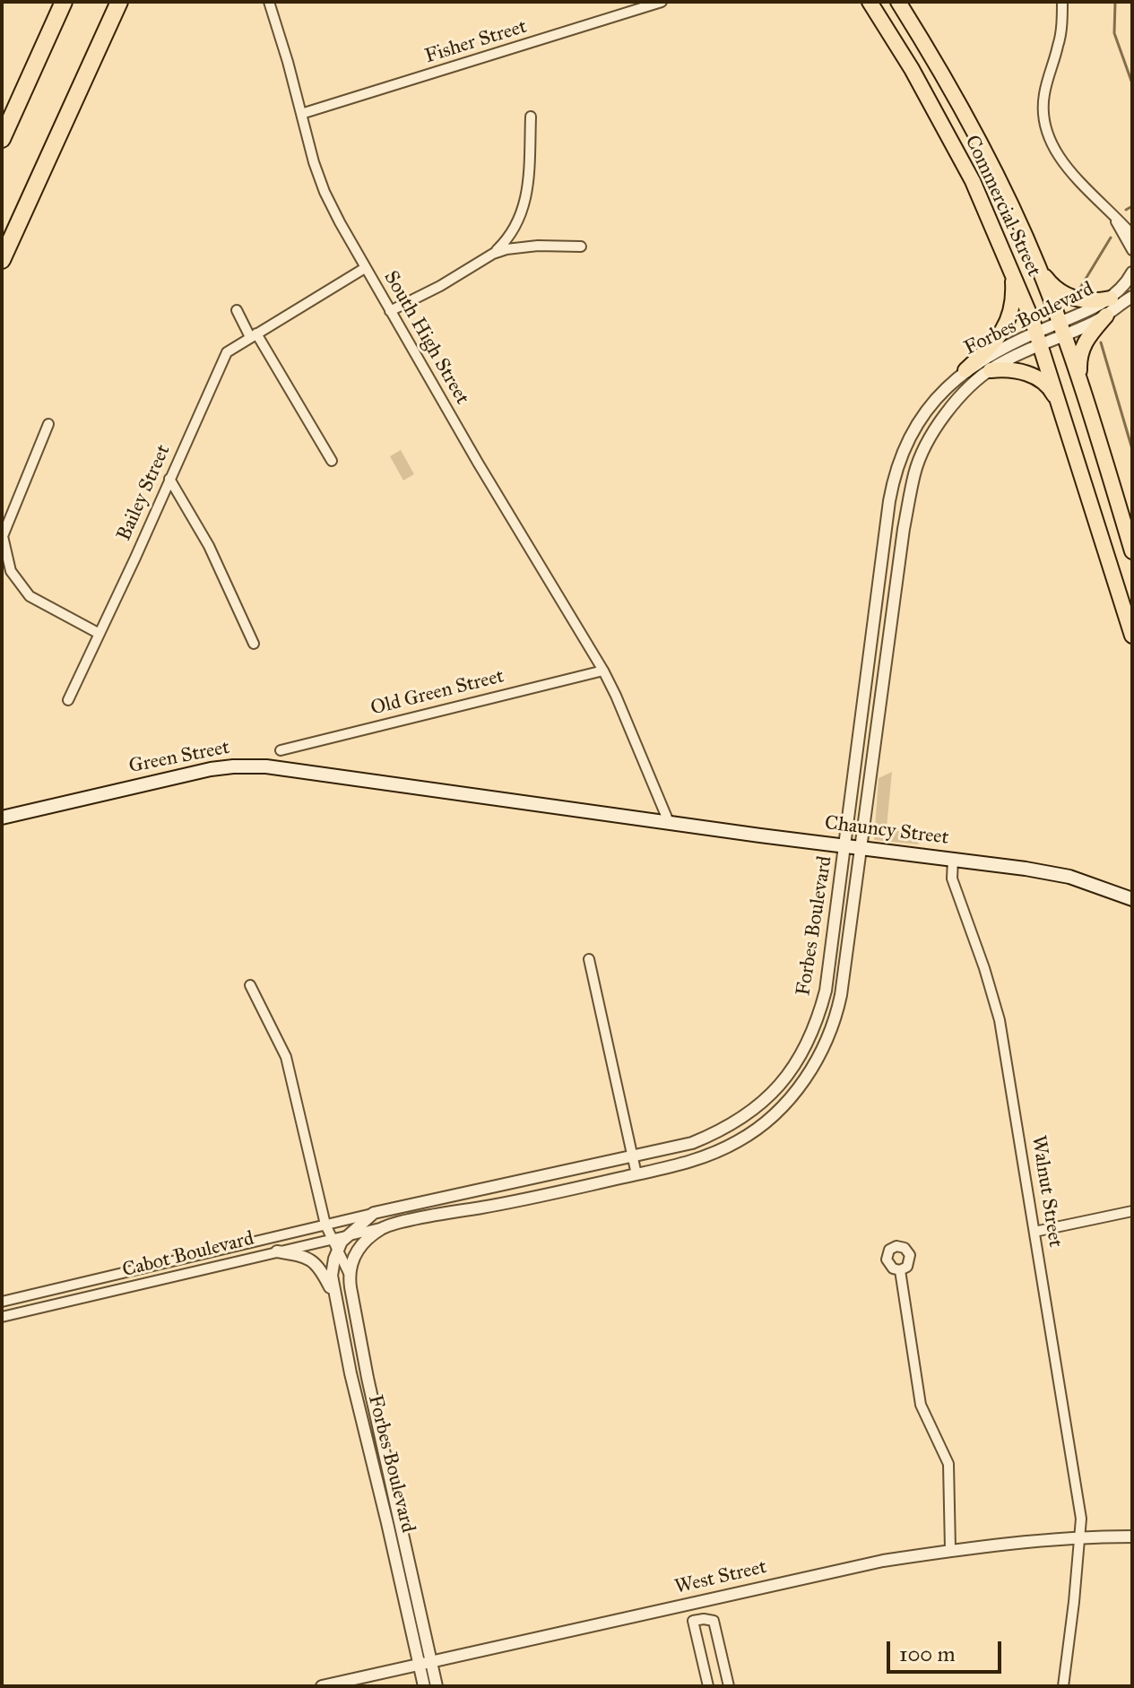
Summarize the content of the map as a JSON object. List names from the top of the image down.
{
  "streets": {
    "highway": ["Commercial Street"],
    "main road": ["Green Street", "Chauncy Street"],
    "street": [
      "Fisher Street",
      "Forbes Boulevard",
      "South High Street",
      "Bailey Street",
      "Old Green Street",
      "Walnut Street",
      "Cabot Boulevard",
      "West Street"
    ]
  },
  "crossings": [
    ["Fisher Street", "South High Street"],
    ["Commercial Street", "Forbes Boulevard"],
    ["Forbes Boulevard", "Chauncy Street"],
    ["Forbes Boulevard", "Cabot Boulevard"],
    ["Forbes Boulevard", "West Street"],
    ["South High Street", "Bailey Street"],
    ["South High Street", "Old Green Street"],
    ["Green Street", "Chauncy Street"],
    ["Chauncy Street", "Walnut Street"],
    ["Walnut Street", "West Street"]
  ],
  "scale_bar": "100 m"
}
